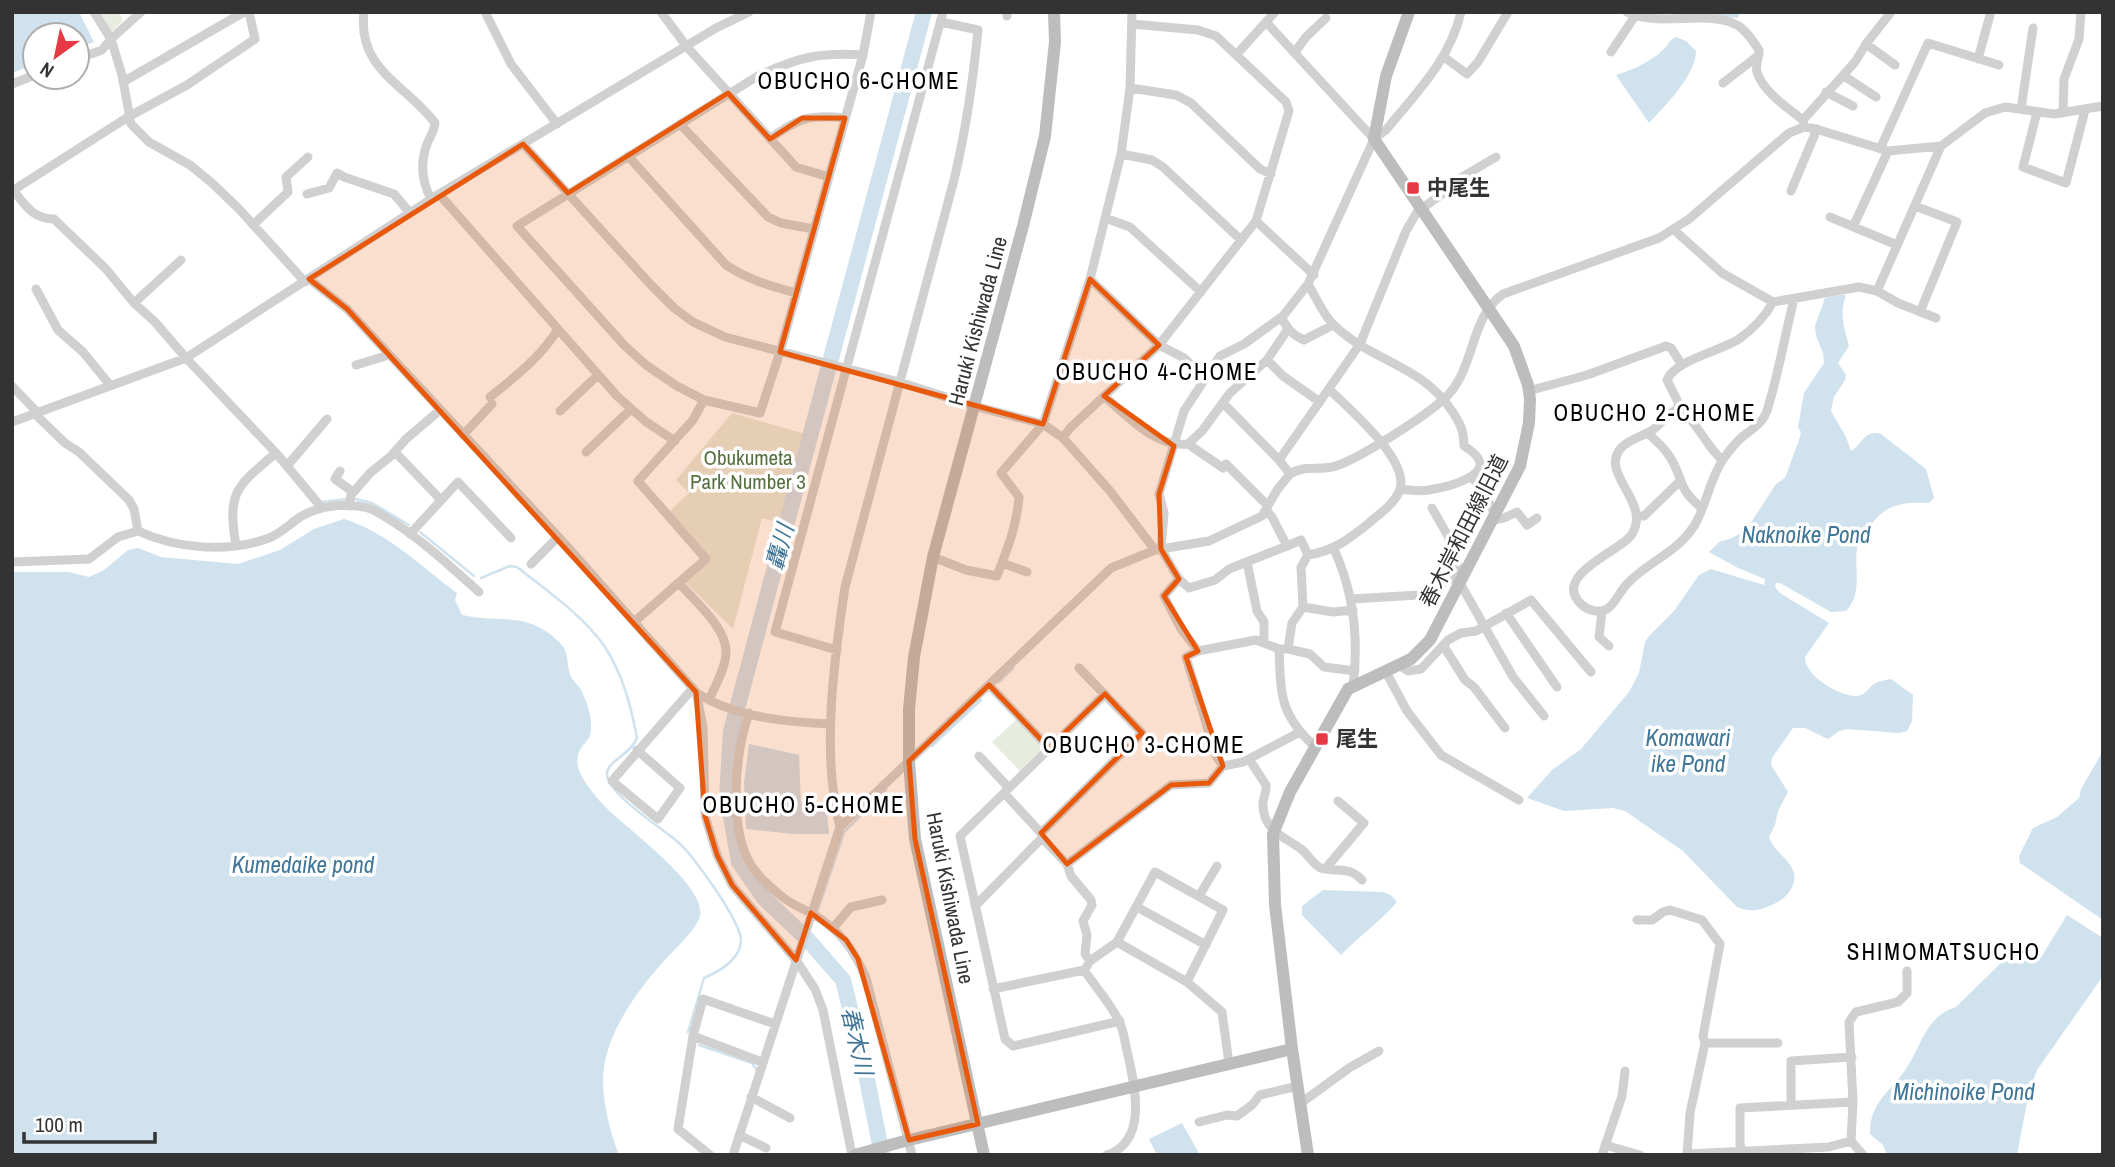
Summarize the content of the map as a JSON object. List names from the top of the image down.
{
  "streets": {
    "main road": ["Haruki Kishiwada Line", "春木岸和田線旧道"]
  },
  "districts": [
    "OBUCHO 6-CHOME",
    "OBUCHO 4-CHOME",
    "OBUCHO 2-CHOME",
    "OBUCHO 3-CHOME",
    "OBUCHO 5-CHOME",
    "SHIMOMATSUCHO"
  ],
  "water": [
    "Naknoike Pond",
    "轟川",
    "Komawari ike Pond",
    "Kumedaike pond",
    "春木川",
    "Michinoike Pond"
  ],
  "parks": ["Obukumeta Park Number 3"],
  "places": {
    "transit": ["中尾生", "尾生"]
  },
  "scale_bar": "100 m",
  "north": "bottom left"
}
